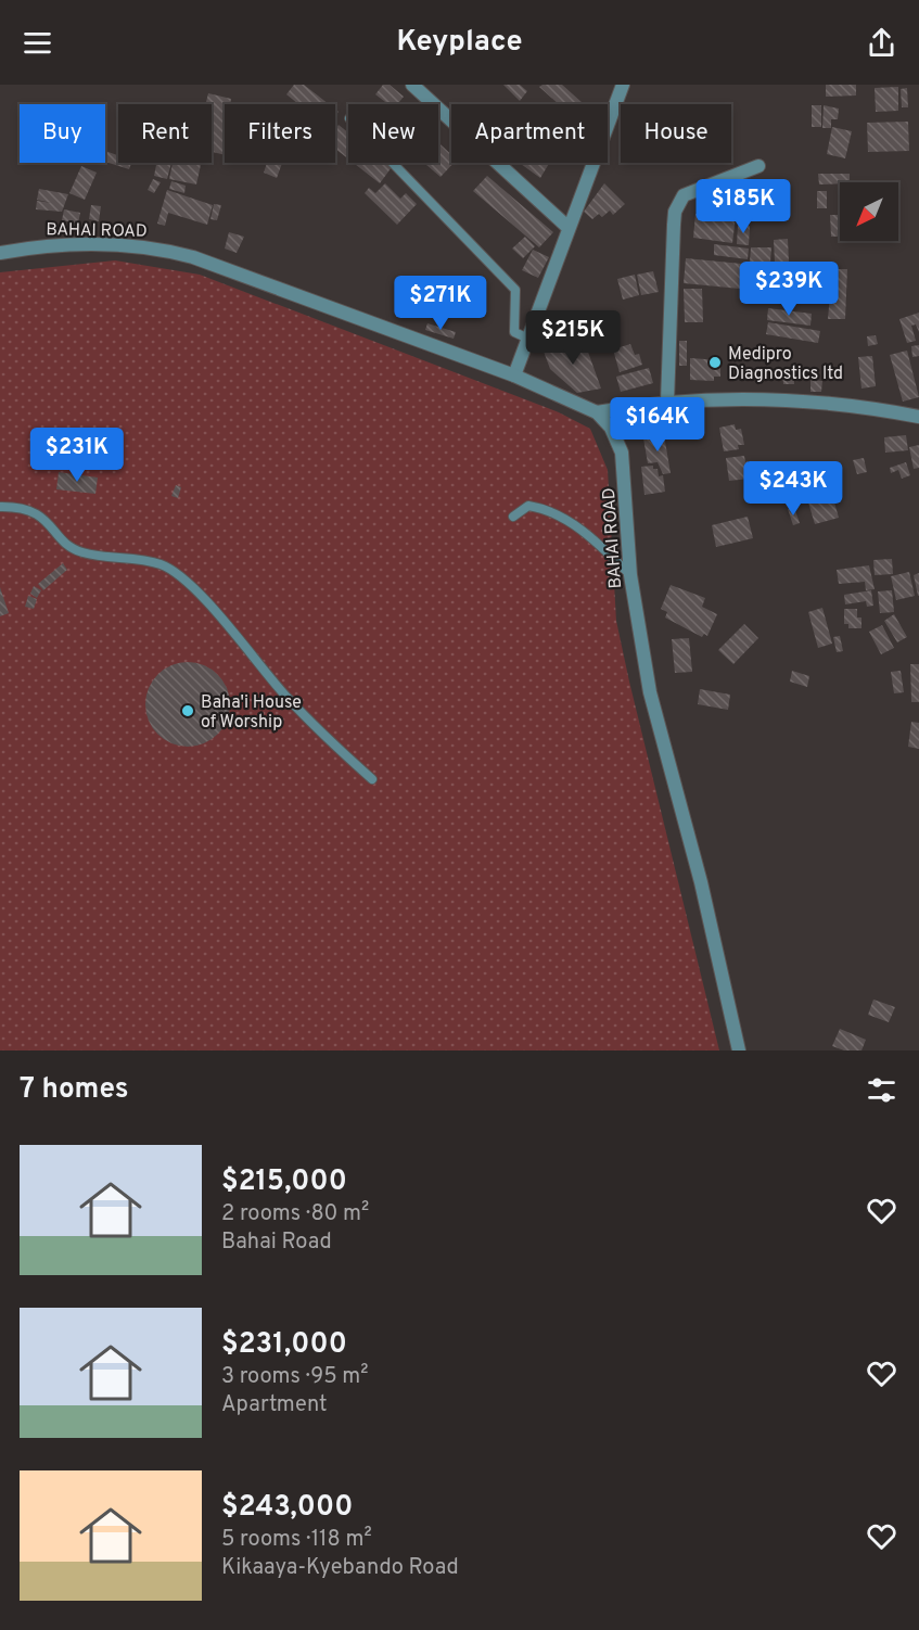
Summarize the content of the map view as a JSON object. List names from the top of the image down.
{
  "streets": {
    "street": ["BAHAI ROAD"]
  },
  "places": ["Medipro Diagnostics ltd", "Baha'i House of Worship"],
  "north": "bottom left",
  "page": {
    "header": "Keyplace",
    "chip": [
      "Buy",
      "Rent",
      "Filters",
      "New",
      "Apartment",
      "House"
    ],
    "price": [
      "$185K",
      "$239K",
      "$271K",
      "$215K",
      "$164K",
      "$231K",
      "$243K"
    ],
    "heading": "7 homes",
    "list": [
      {
        "name": "$215,000",
        "note": "2 rooms · 80 m² · Bahai Road"
      },
      {
        "name": "$231,000",
        "note": "3 rooms · 95 m² · Apartment"
      },
      {
        "name": "$243,000",
        "note": "5 rooms · 118 m² · Kikaaya-Kyebando Road"
      }
    ]
  }
}
